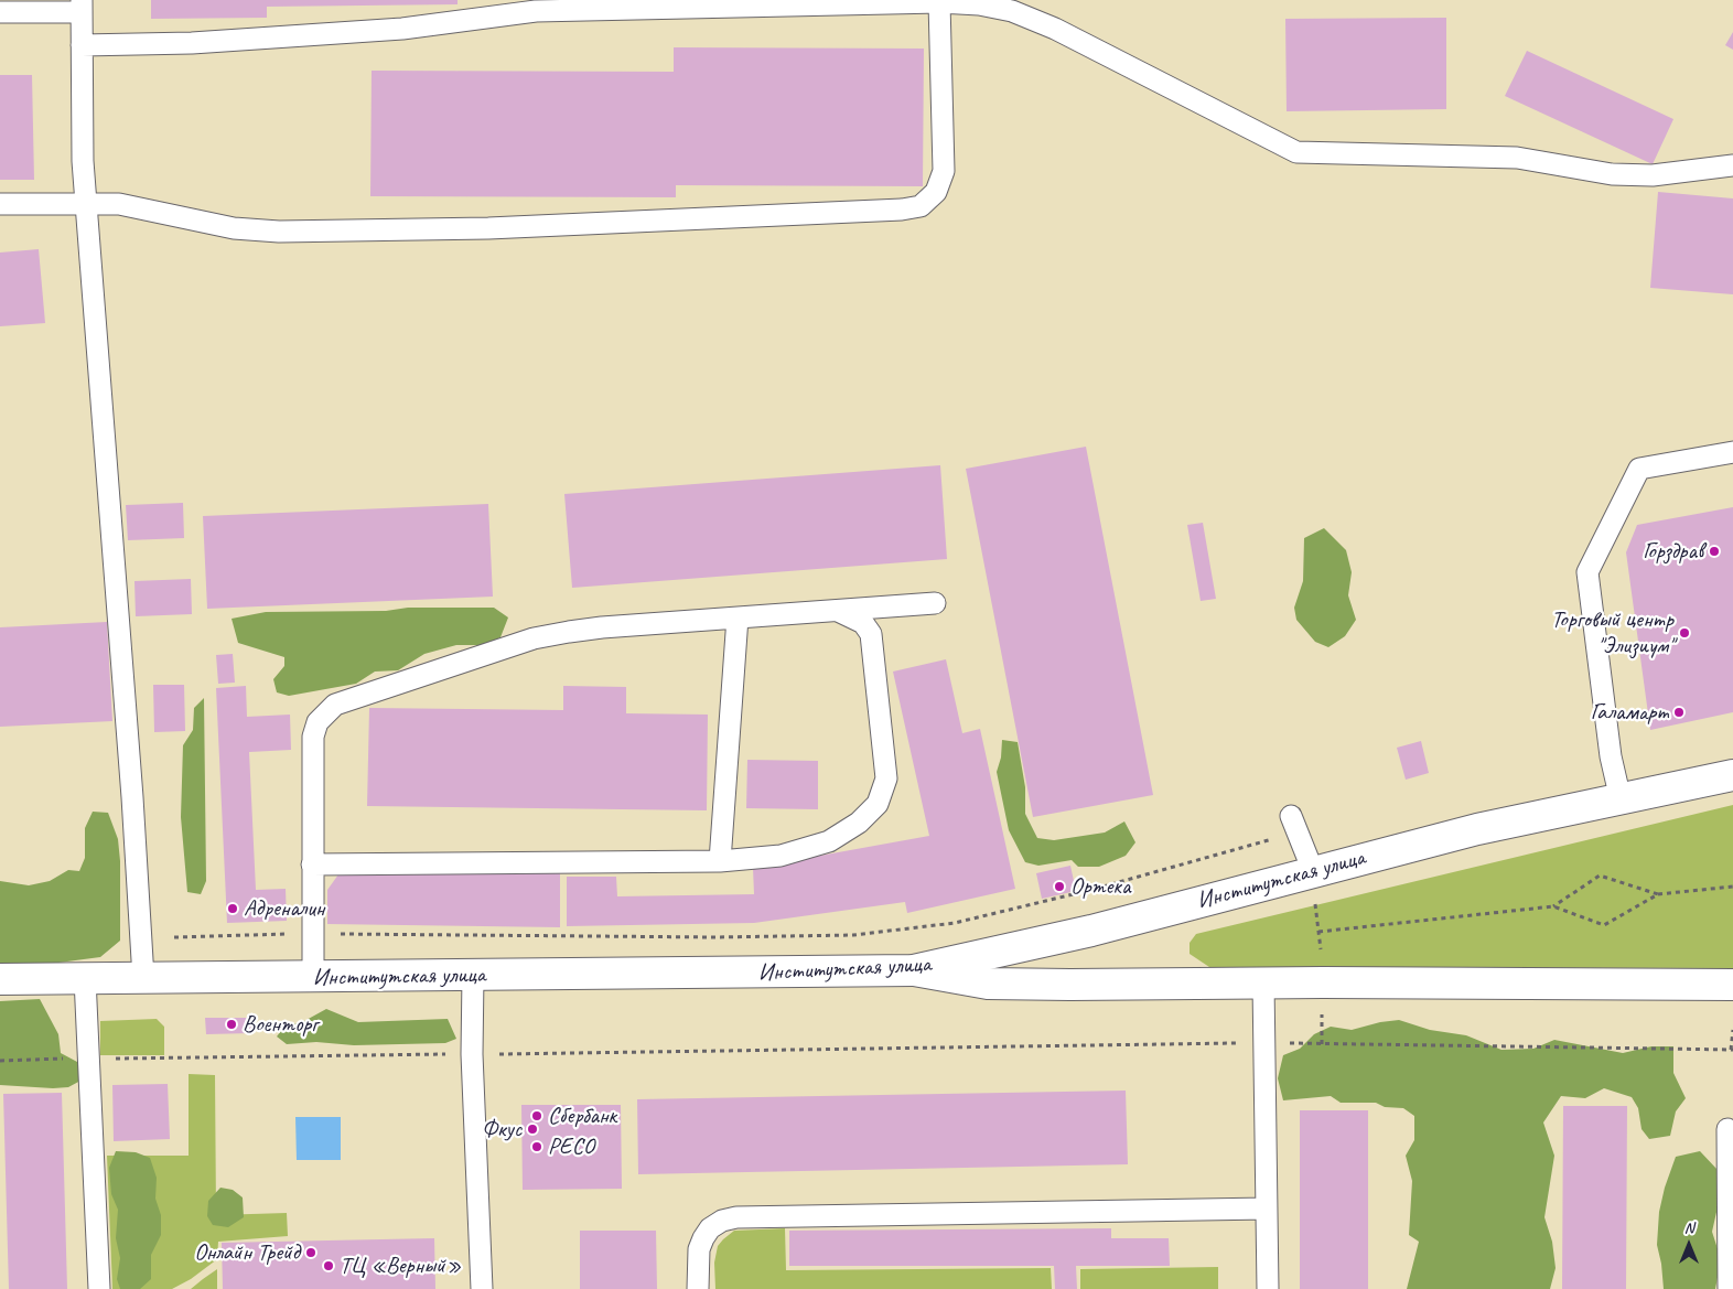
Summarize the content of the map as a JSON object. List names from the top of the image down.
{
  "streets": {
    "street": ["Институтская улица"]
  },
  "places": [
    "Горздрав",
    "Торговый центр \"Элизиум\"",
    "Галамарт",
    "Ортека",
    "Адреналин",
    "Военторг",
    "Сбербанк",
    "Фкус",
    "РЕСО",
    "Онлайн Трейд",
    "ТЦ «Верный»"
  ],
  "north": "top"
}
